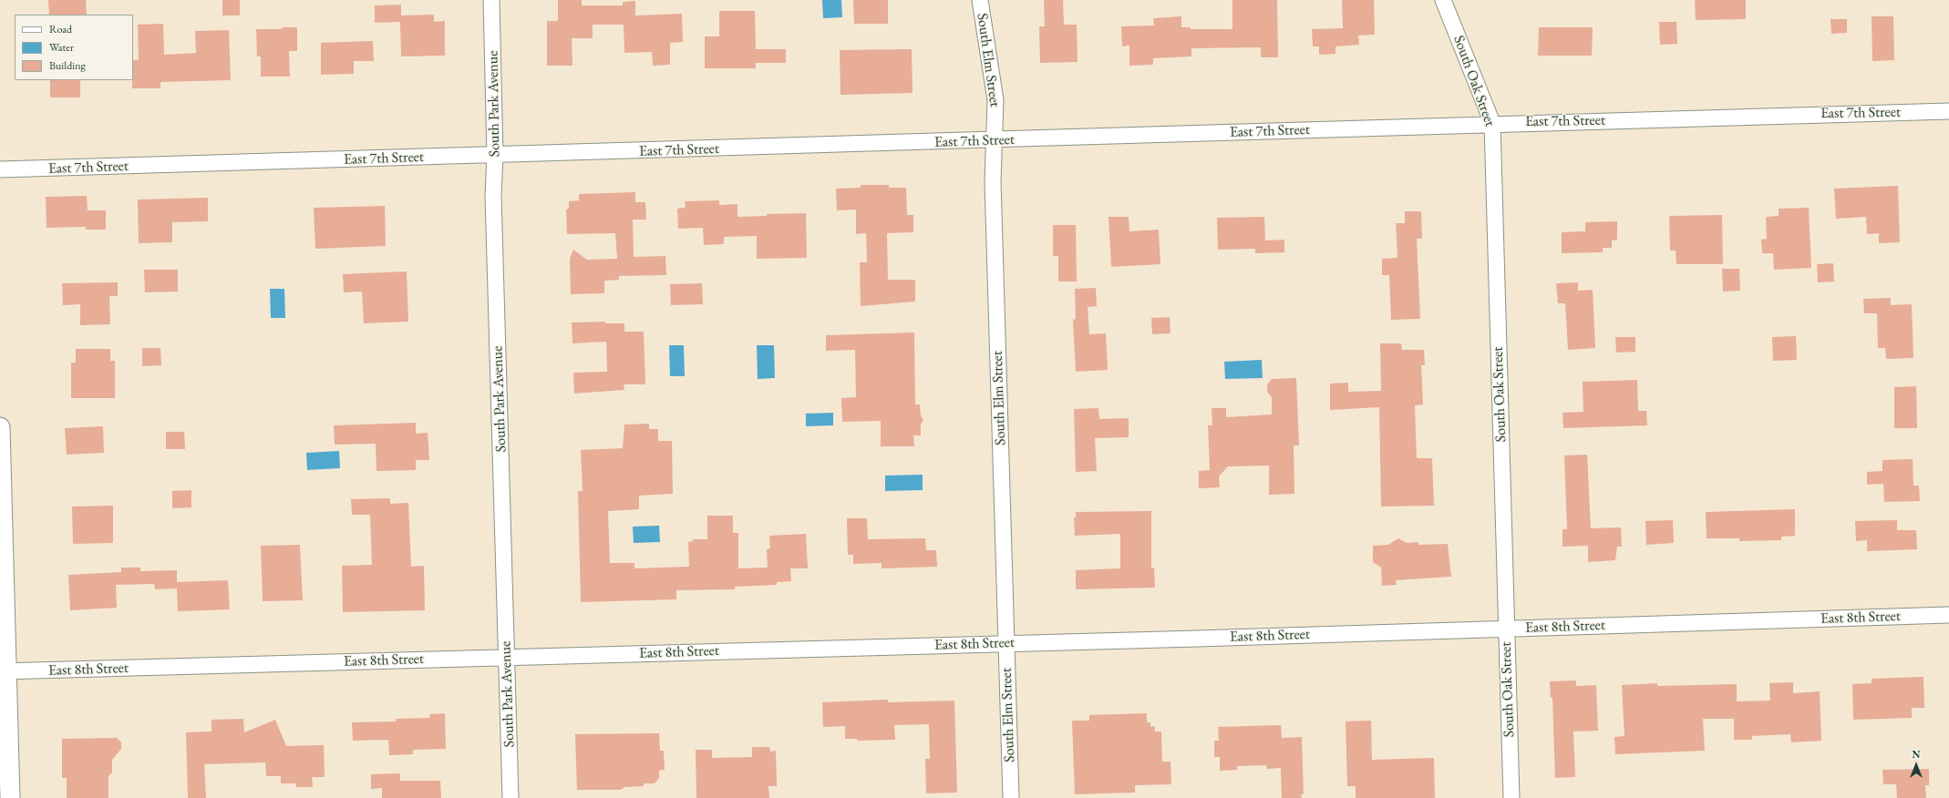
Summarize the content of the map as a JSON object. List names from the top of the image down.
{
  "streets": {
    "street": [
      "South Elm Street",
      "South Oak Street",
      "South Park Avenue",
      "East 7th Street",
      "East 8th Street"
    ]
  },
  "crossings": [
    ["South Elm Street", "East 7th Street"],
    ["South Elm Street", "East 8th Street"],
    ["South Oak Street", "East 7th Street"],
    ["South Oak Street", "East 8th Street"],
    ["South Park Avenue", "East 7th Street"],
    ["South Park Avenue", "East 8th Street"]
  ],
  "legend": ["Road", "Water", "Building"],
  "north": "top"
}
